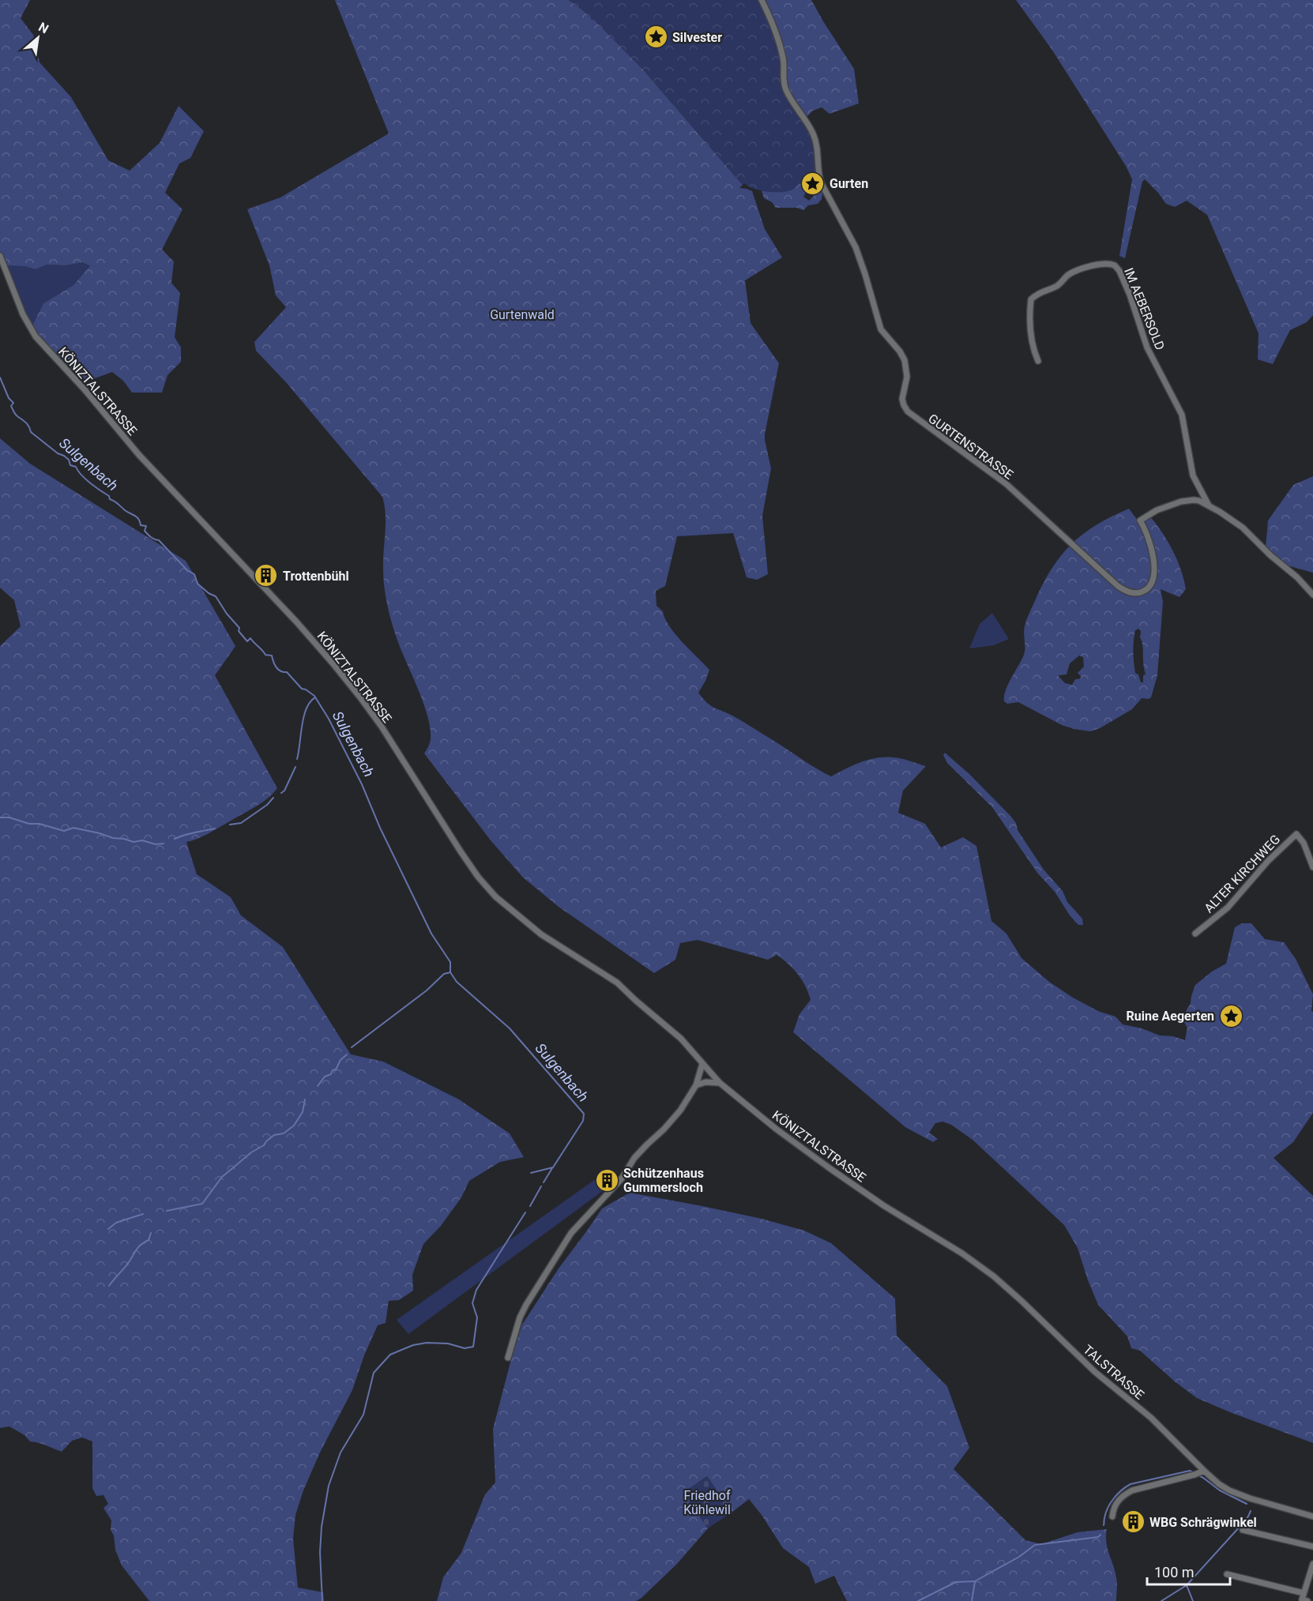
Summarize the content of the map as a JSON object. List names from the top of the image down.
{
  "streets": {
    "street": [
      "IM AEBERSOLD",
      "KÖNIZTALSTRASSE",
      "GURTENSTRASSE",
      "ALTER KIRCHWEG",
      "TALSTRASSE"
    ]
  },
  "crossings": [
    ["IM AEBERSOLD", "GURTENSTRASSE"],
    ["KÖNIZTALSTRASSE", "TALSTRASSE"]
  ],
  "water": ["Sulgenbach"],
  "parks": ["Gurtenwald", "Friedhof Kühlewil"],
  "places": {
    "place": ["Silvester", "Gurten", "Ruine Aegerten"],
    "building": ["Trottenbühl", "Schützenhaus Gummersloch", "WBG Schrägwinkel"]
  },
  "scale_bar": "100 m",
  "north": "top right"
}
